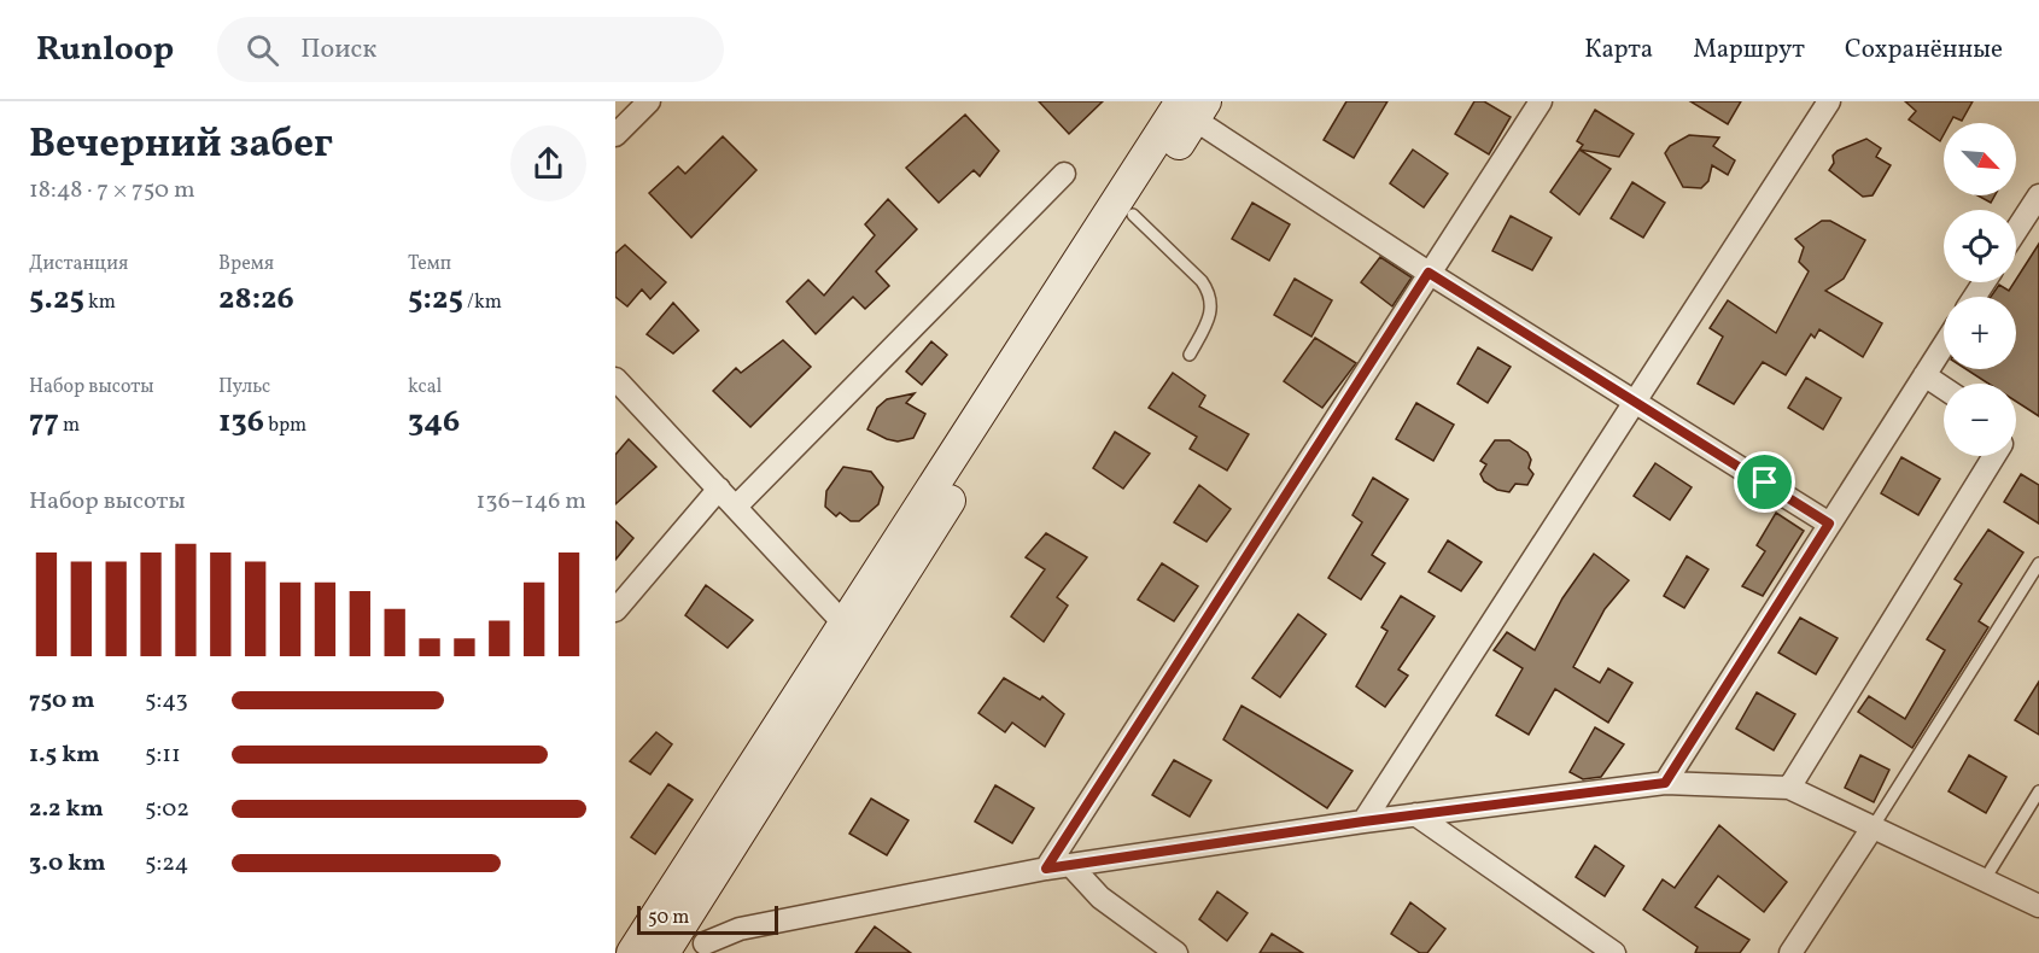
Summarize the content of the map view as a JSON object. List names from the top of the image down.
{
  "scale_bar": "50 m",
  "north": "bottom right",
  "page": {
    "header": "Runloop",
    "search": "Поиск",
    "nav": ["Карта", "Маршрут", "Сохранённые"],
    "heading": ["Вечерний забег", "18:48 · 7 × 750 m"],
    "map_buttons": ["+", "−"],
    "stats": [
      ["Дистанция", "5.25 km"],
      ["Время", "28:26"],
      ["Темп", "5:25 /km"],
      ["Набор высоты", "77 m"],
      ["Пульс", "136 bpm"],
      ["kcal", "346"]
    ],
    "chart": ["Набор высоты", "136–146 m"],
    "list": [
      {
        "name": "750 m",
        "note": "5:43"
      },
      {
        "name": "1.5 km",
        "note": "5:11"
      },
      {
        "name": "2.2 km",
        "note": "5:02"
      },
      {
        "name": "3.0 km",
        "note": "5:24"
      }
    ],
    "scale": "50 m"
  }
}
